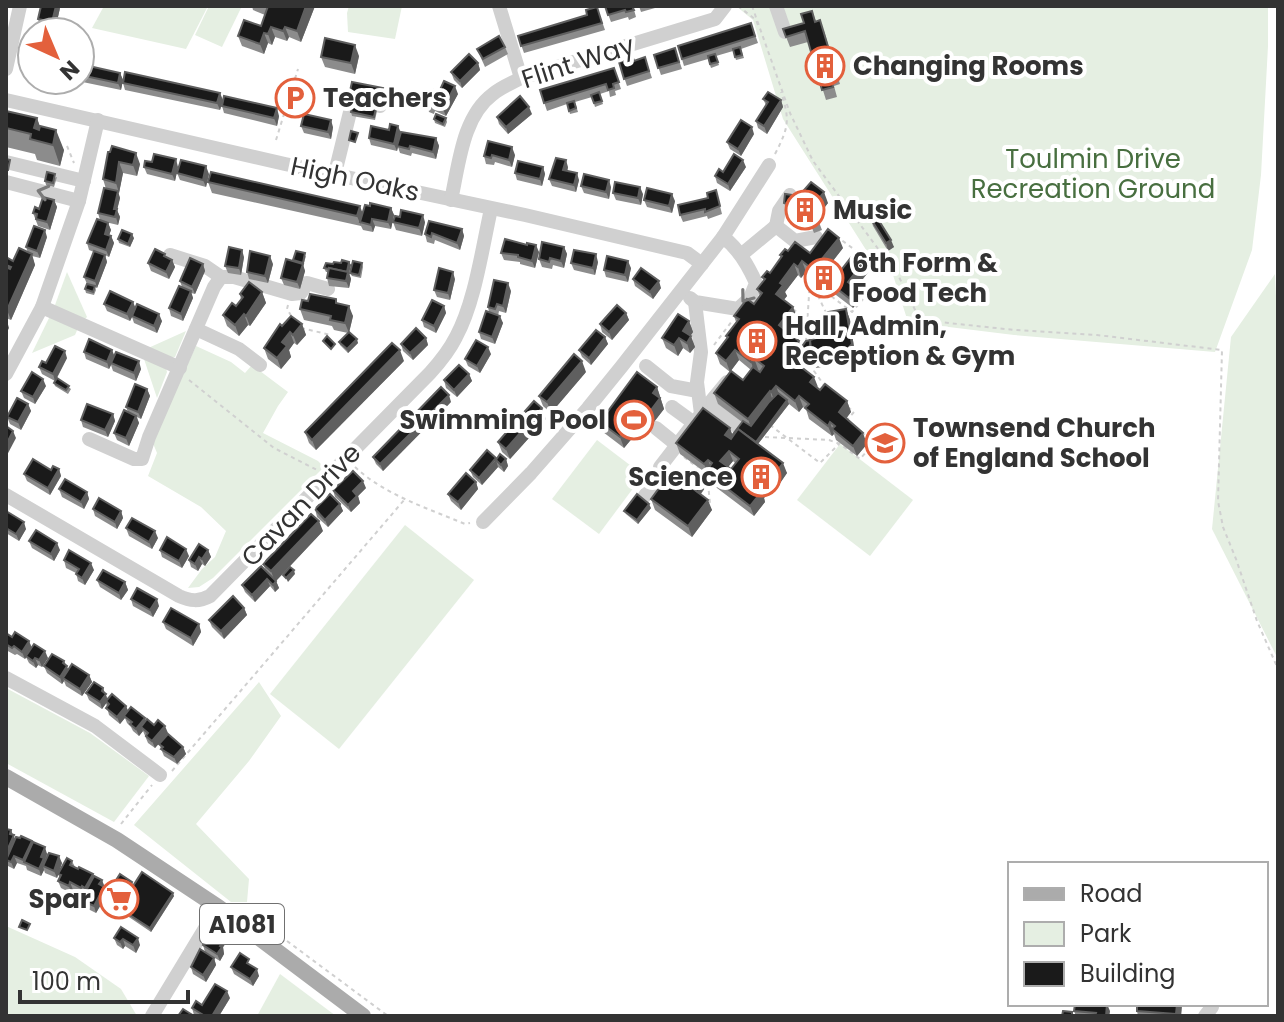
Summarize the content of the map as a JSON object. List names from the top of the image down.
{
  "streets": {
    "main road": ["A1081"],
    "street": ["Flint Way", "High Oaks", "Cavan Drive"]
  },
  "crossings": [
    ["Flint Way", "High Oaks"],
    ["High Oaks", "Cavan Drive"]
  ],
  "parks": ["Toulmin Drive Recreation Ground"],
  "places": {
    "building": [
      "Changing Rooms",
      "Music",
      "6th Form & Food Tech",
      "Hall, Admin, Reception & Gym",
      "Science"
    ],
    "parking": ["Teachers"],
    "sports": ["Swimming Pool"],
    "school or university": ["Townsend Church of England School"],
    "supermarket": ["Spar"]
  },
  "legend": ["Road", "Park", "Building"],
  "scale_bar": "100 m",
  "north": "bottom right"
}
